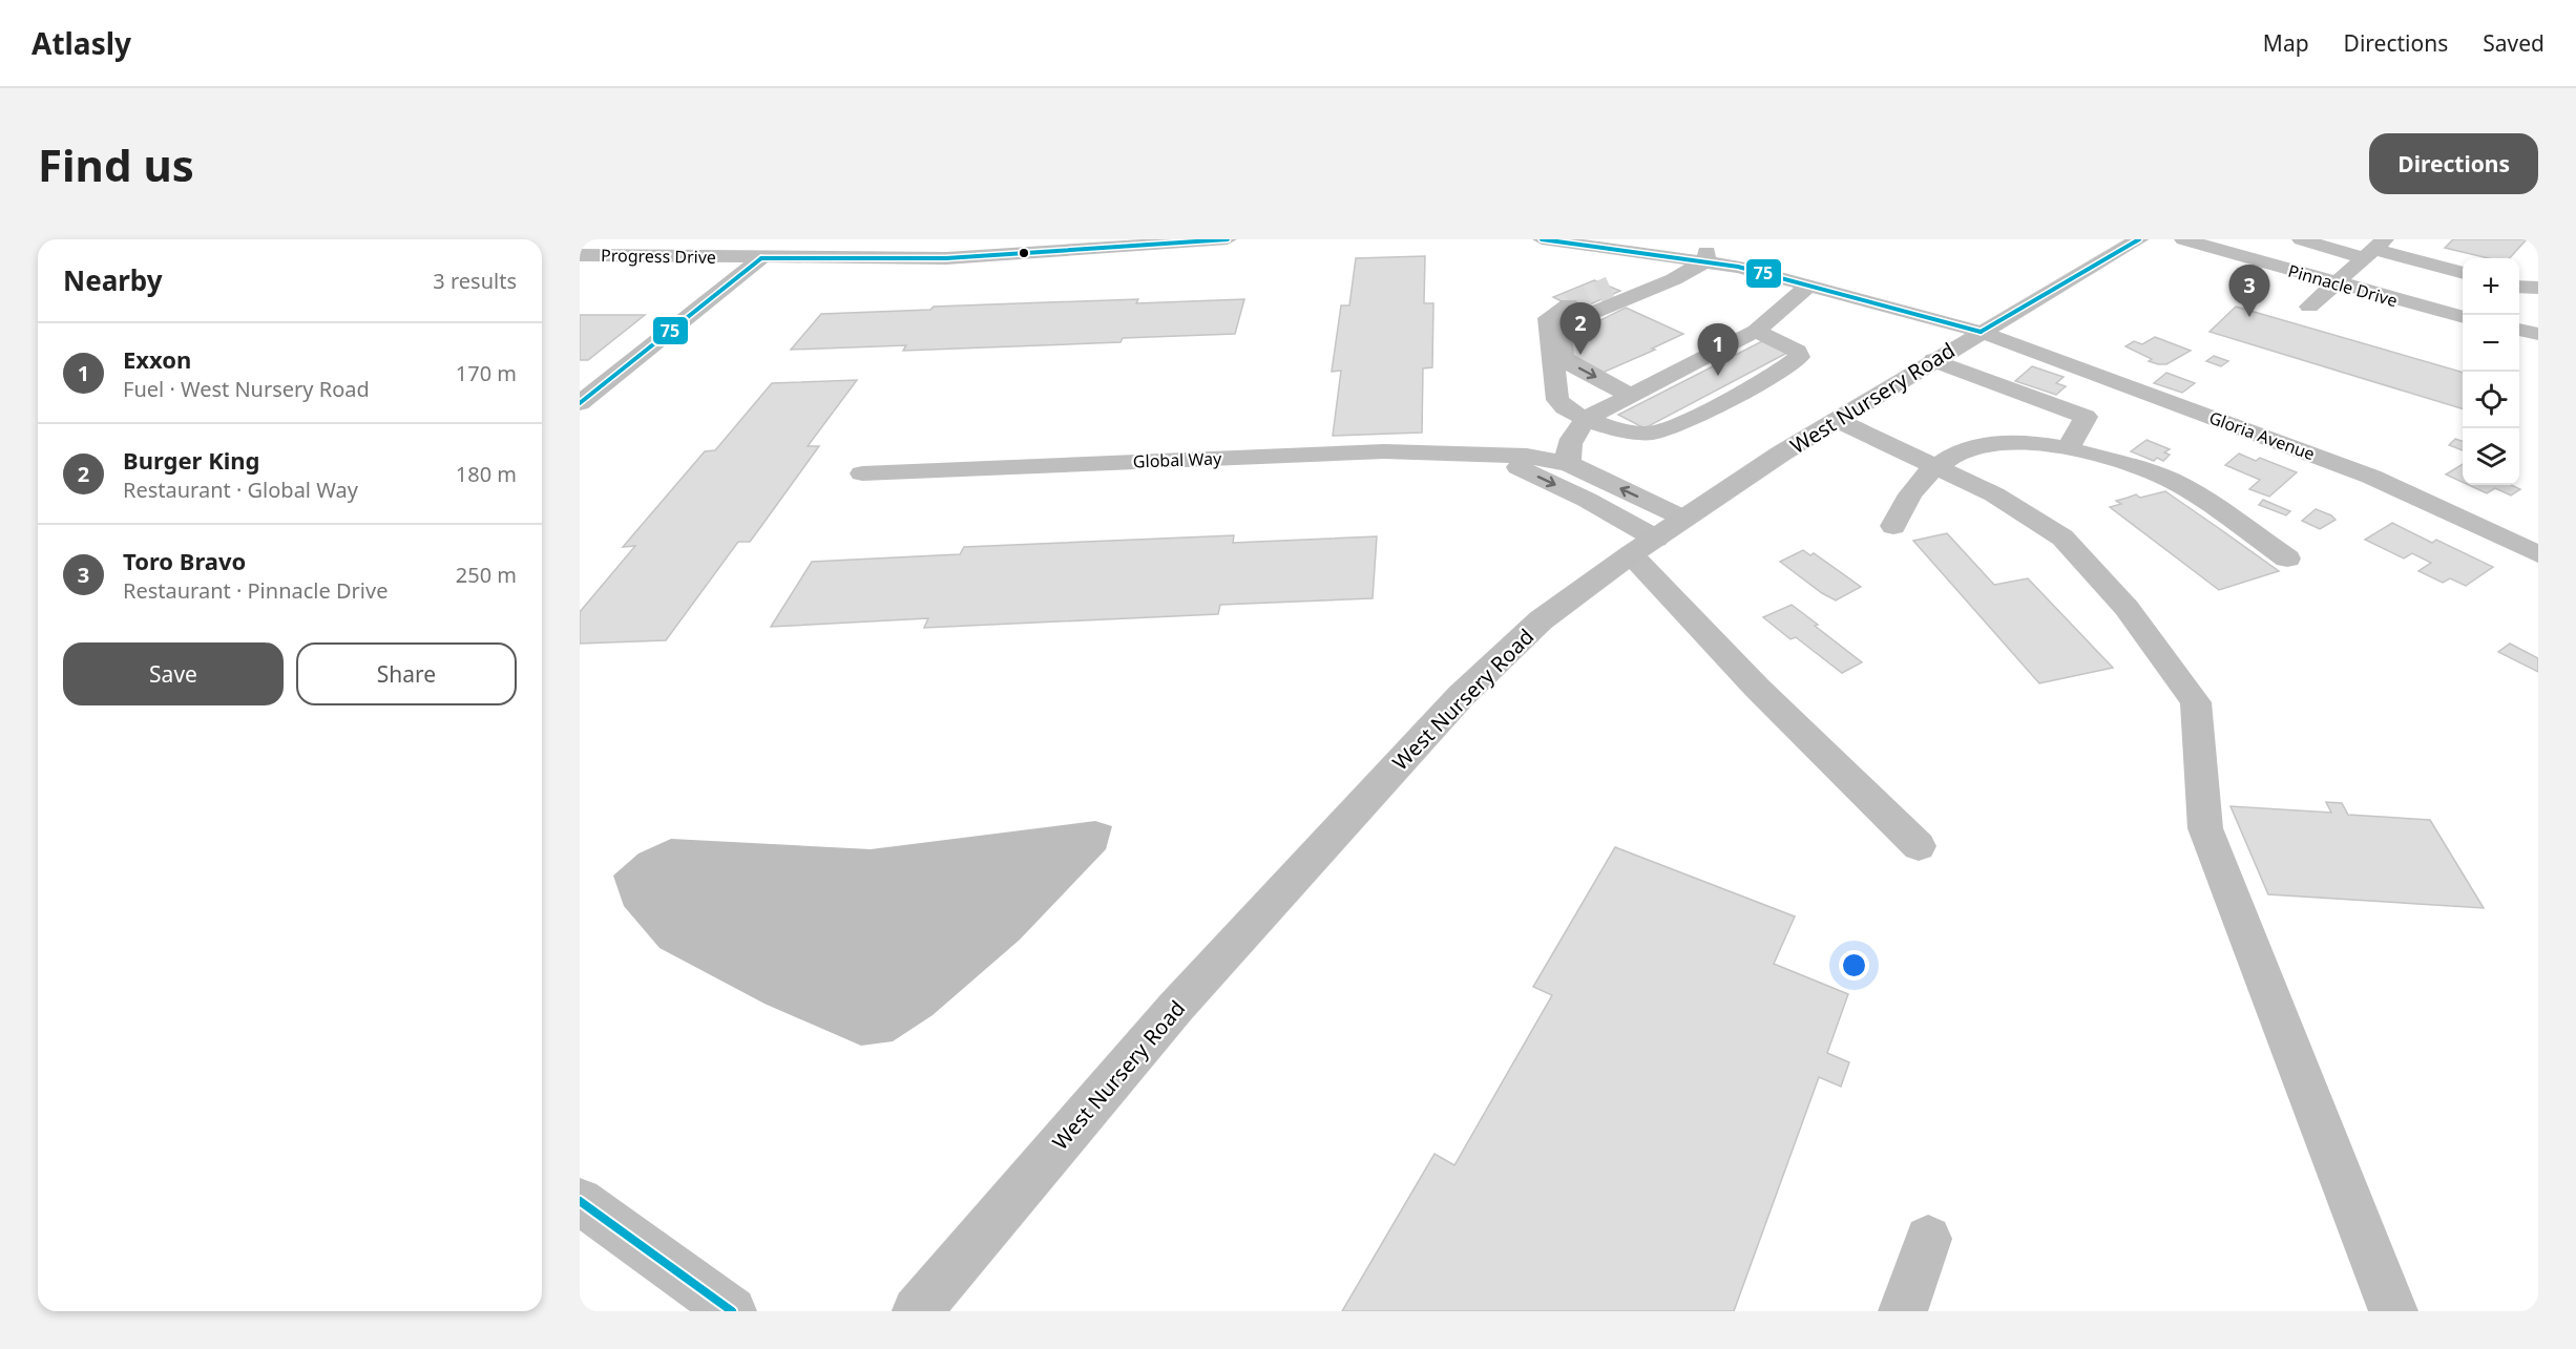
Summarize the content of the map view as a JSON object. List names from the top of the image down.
{
  "streets": {
    "main road": ["West Nursery Road"],
    "street": [
      "Progress Drive",
      "Pinnacle Drive",
      "Gloria Avenue",
      "Global Way"
    ]
  },
  "crossings": [
    ["West Nursery Road", "Gloria Avenue"],
    ["West Nursery Road", "Global Way"]
  ],
  "lines": ["transit line 75"],
  "page": {
    "header": "Atlasly",
    "nav": ["Map", "Directions", "Saved"],
    "buttons": [
      "Directions",
      ["Save", "Share"]
    ],
    "title": "Find us",
    "heading": ["Nearby", "3 results"],
    "map_buttons": ["+", "−"],
    "pins": ["3", "2", "1"],
    "list": [
      {
        "mark": "1",
        "name": "Exxon",
        "note": "Fuel · West Nursery Road",
        "value": "170 m"
      },
      {
        "mark": "2",
        "name": "Burger King",
        "note": "Restaurant · Global Way",
        "value": "180 m"
      },
      {
        "mark": "3",
        "name": "Toro Bravo",
        "note": "Restaurant · Pinnacle Drive",
        "value": "250 m"
      }
    ]
  }
}
